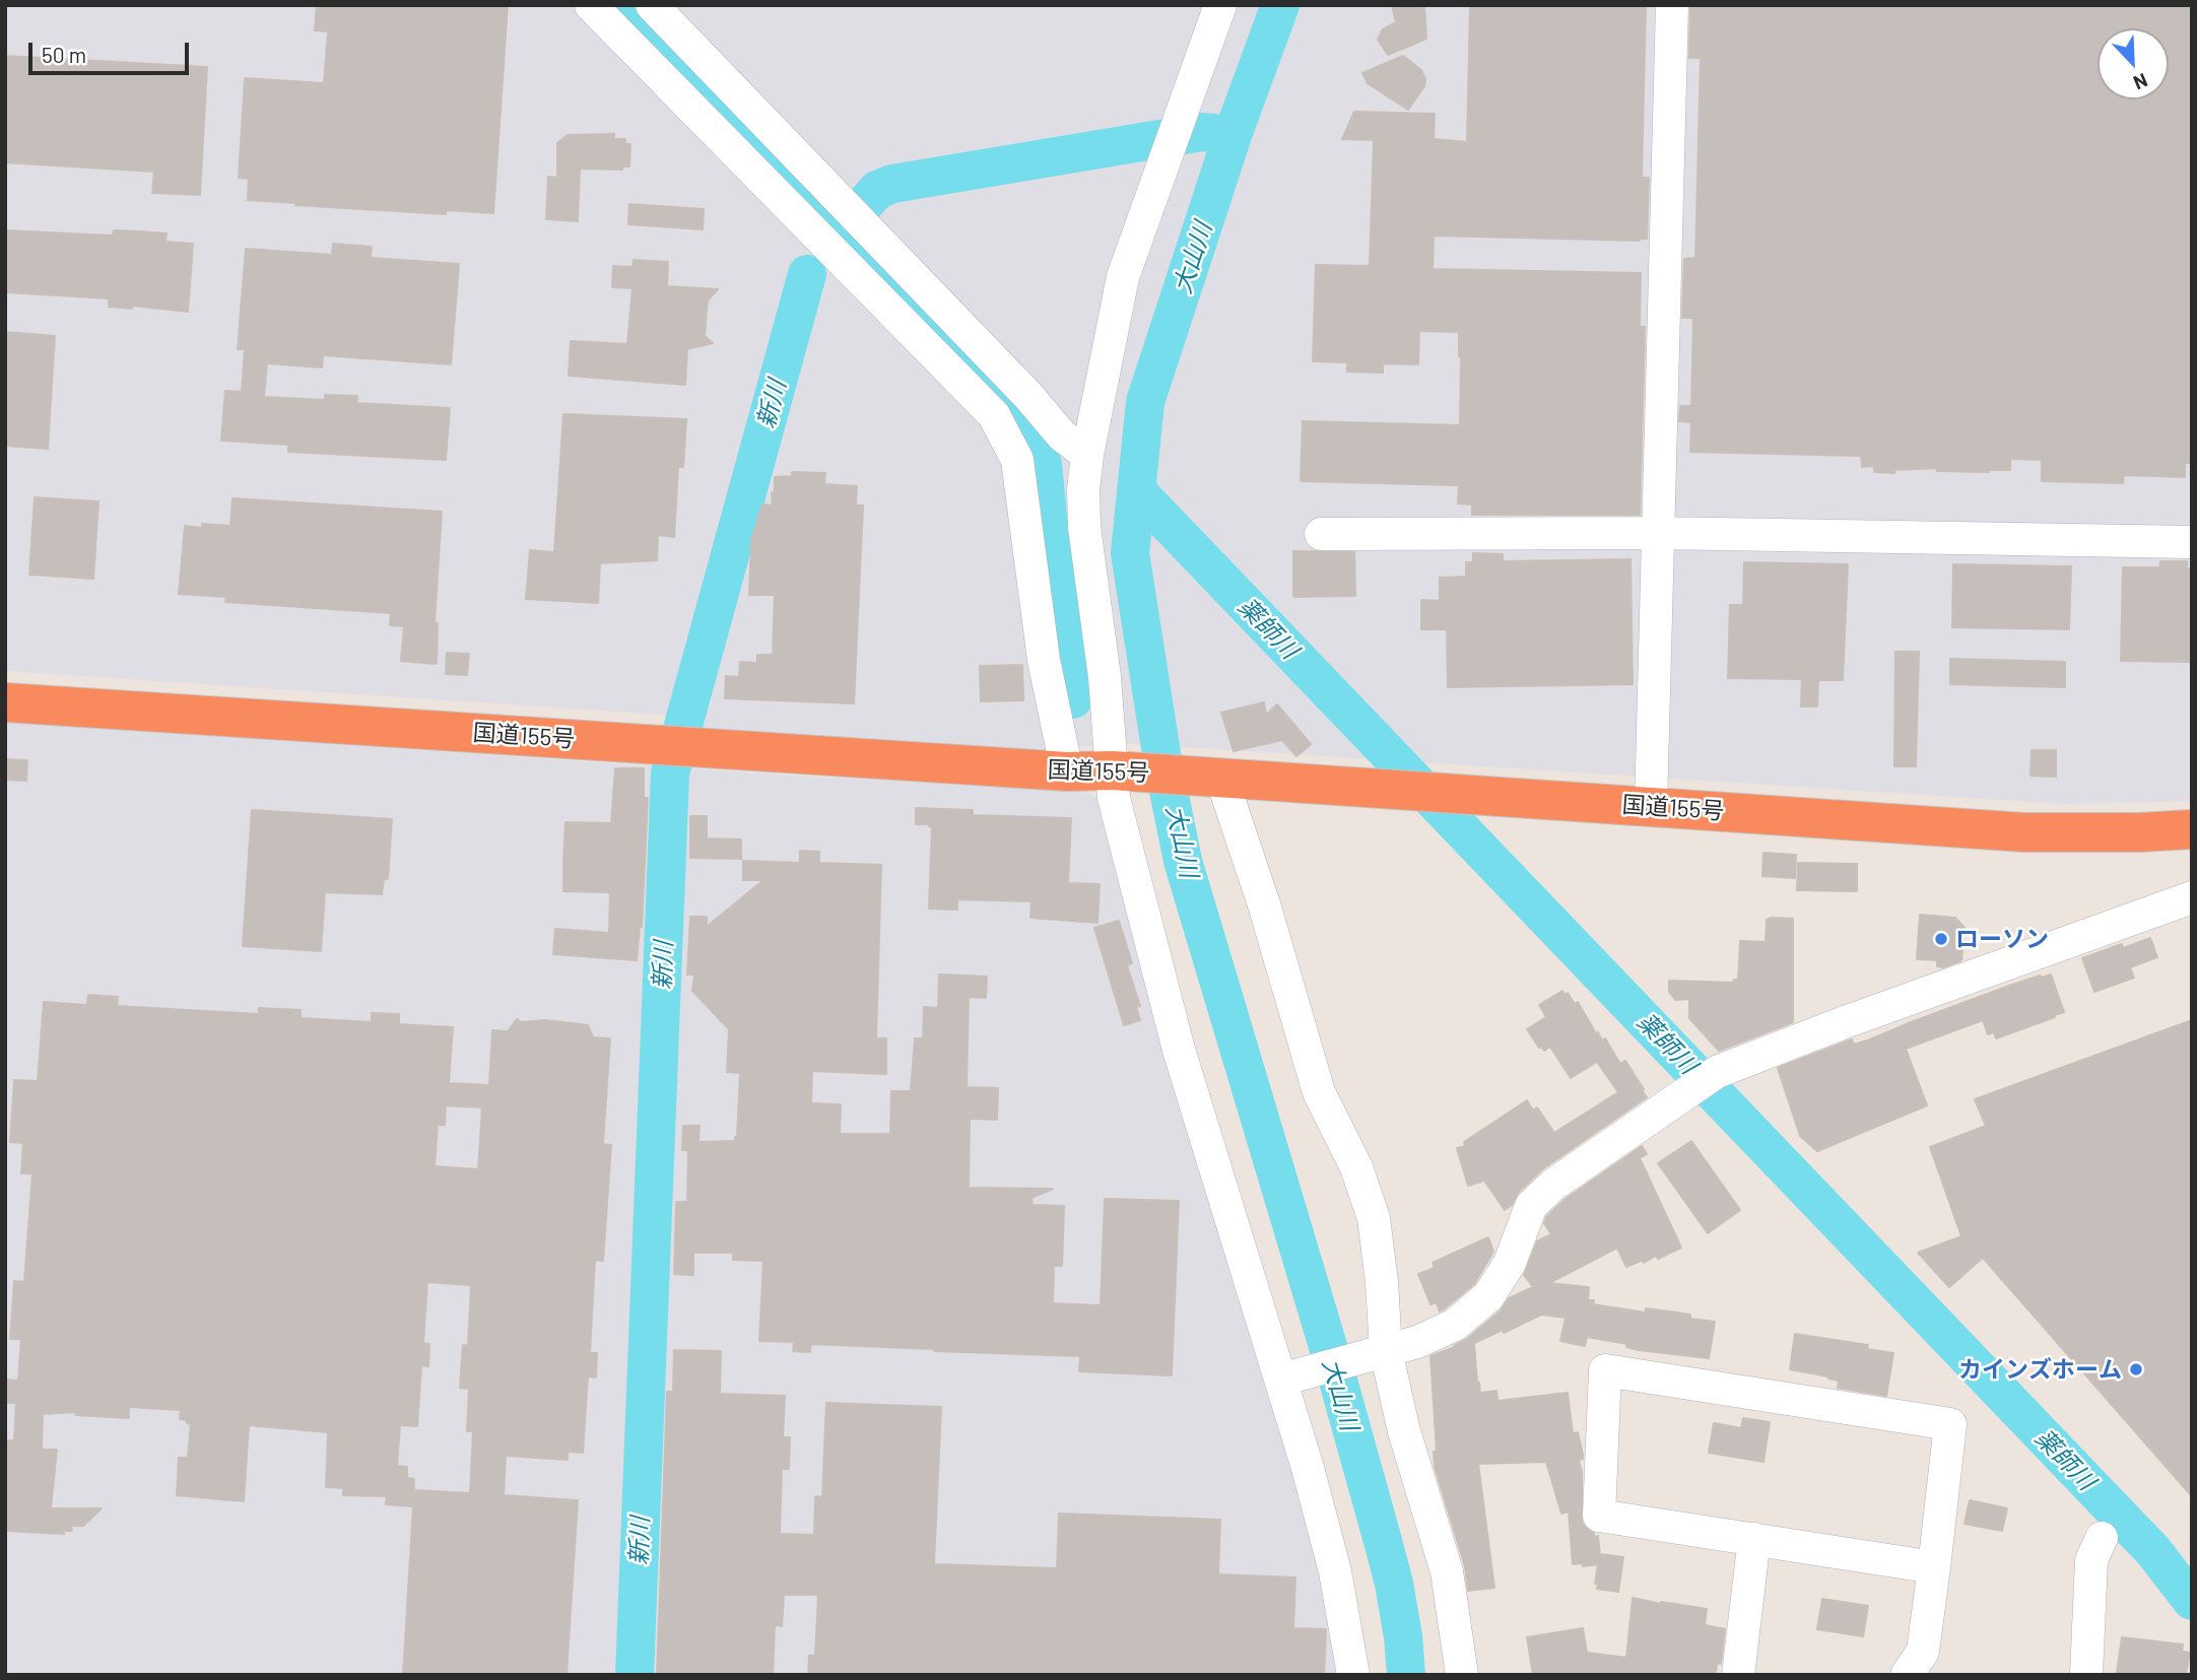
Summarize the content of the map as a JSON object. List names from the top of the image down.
{
  "streets": {
    "highway": ["国道155号"]
  },
  "water": ["大山川", "新川", "薬師川"],
  "places": ["ローソン", "カインズホーム"],
  "scale_bar": "50 m",
  "north": "bottom right"
}
